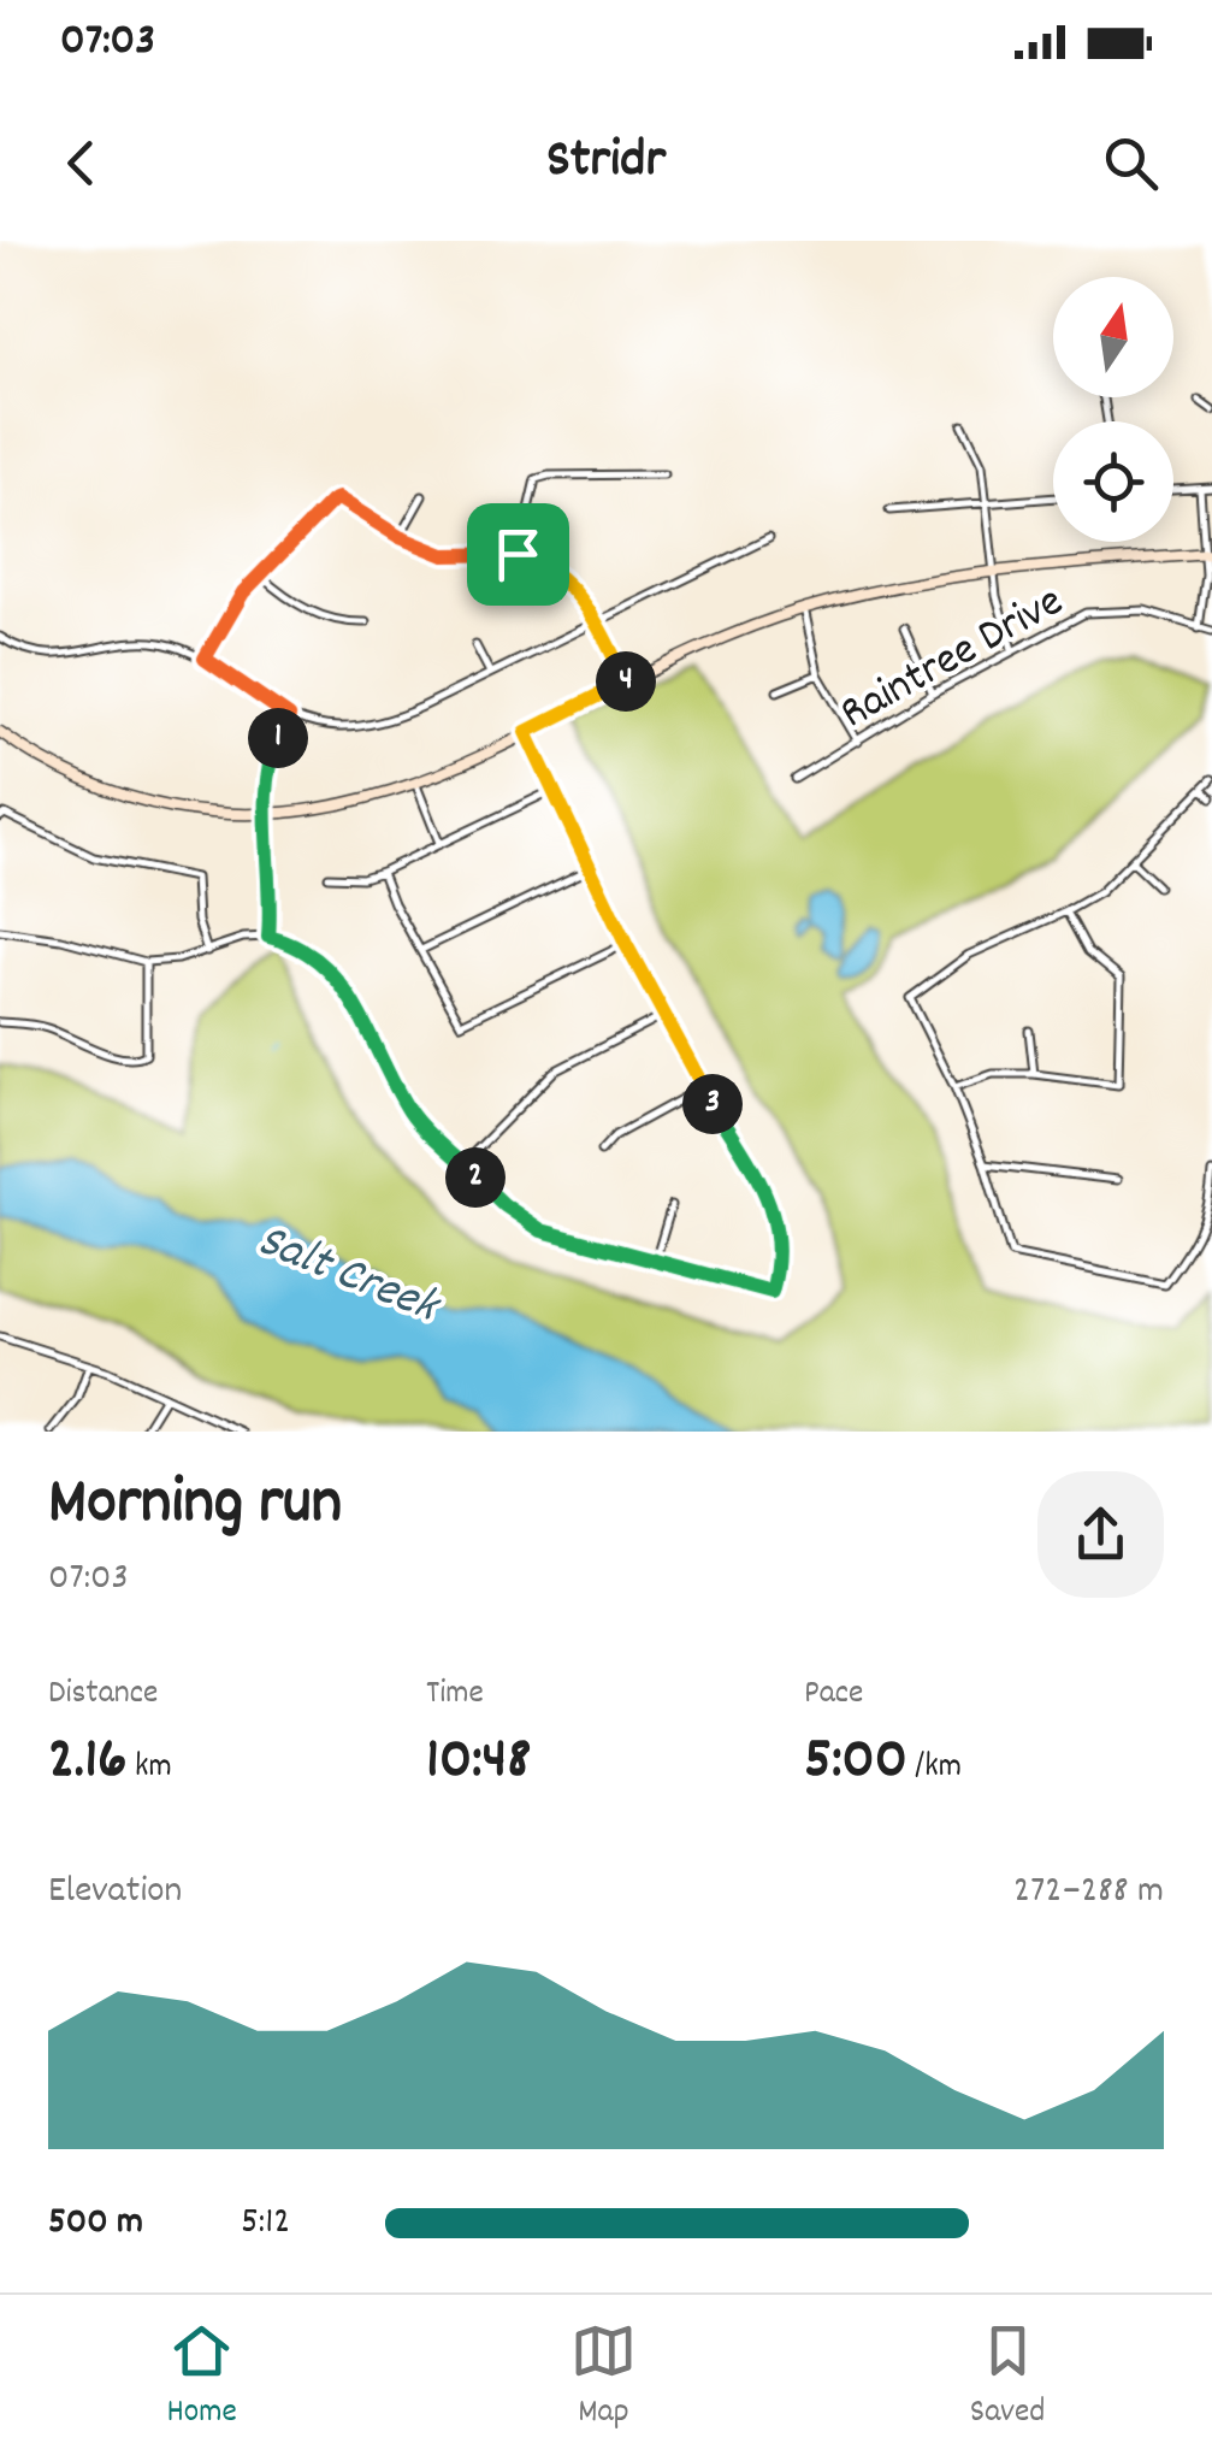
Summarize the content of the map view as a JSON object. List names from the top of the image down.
{
  "streets": {
    "street": ["Raintree Drive"]
  },
  "water": ["Salt Creek"],
  "north": "top",
  "page": {
    "status": "07:03",
    "header": "Stridr",
    "pins": [
      "4",
      "1",
      "3",
      "2"
    ],
    "heading": ["Morning run", "07:03"],
    "stats": [
      ["Distance", "2.16 km"],
      ["Time", "10:48"],
      ["Pace", "5:00 /km"]
    ],
    "chart": ["Elevation", "272–288 m"],
    "list": [
      {
        "name": "500 m",
        "note": "5:12"
      }
    ],
    "tabs": ["Home", "Map", "Saved"]
  }
}
